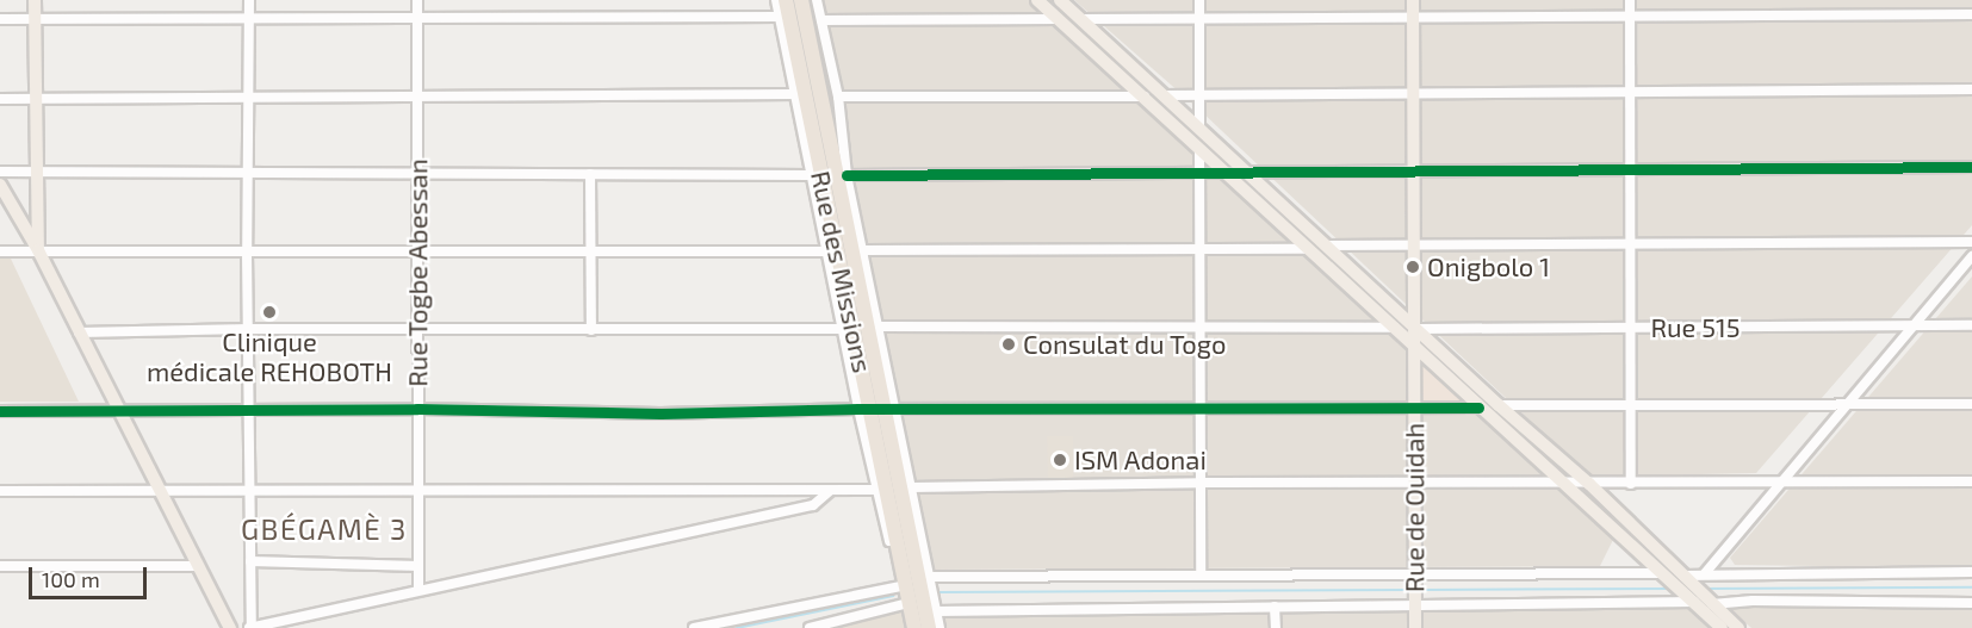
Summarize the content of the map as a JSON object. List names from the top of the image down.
{
  "streets": {
    "highway": ["Rue des Missions"],
    "main road": ["Rue de Ouidah"],
    "street": ["Rue Togbe Abessan", "Rue 515"]
  },
  "crossings": [
    ["Rue 515", "Rue de Ouidah"]
  ],
  "districts": ["GBÉGAMÈ 3"],
  "places": [
    "Onigbolo 1",
    "Clinique médicale REHOBOTH",
    "Consulat du Togo",
    "ISM Adonai"
  ],
  "scale_bar": "100 m"
}
